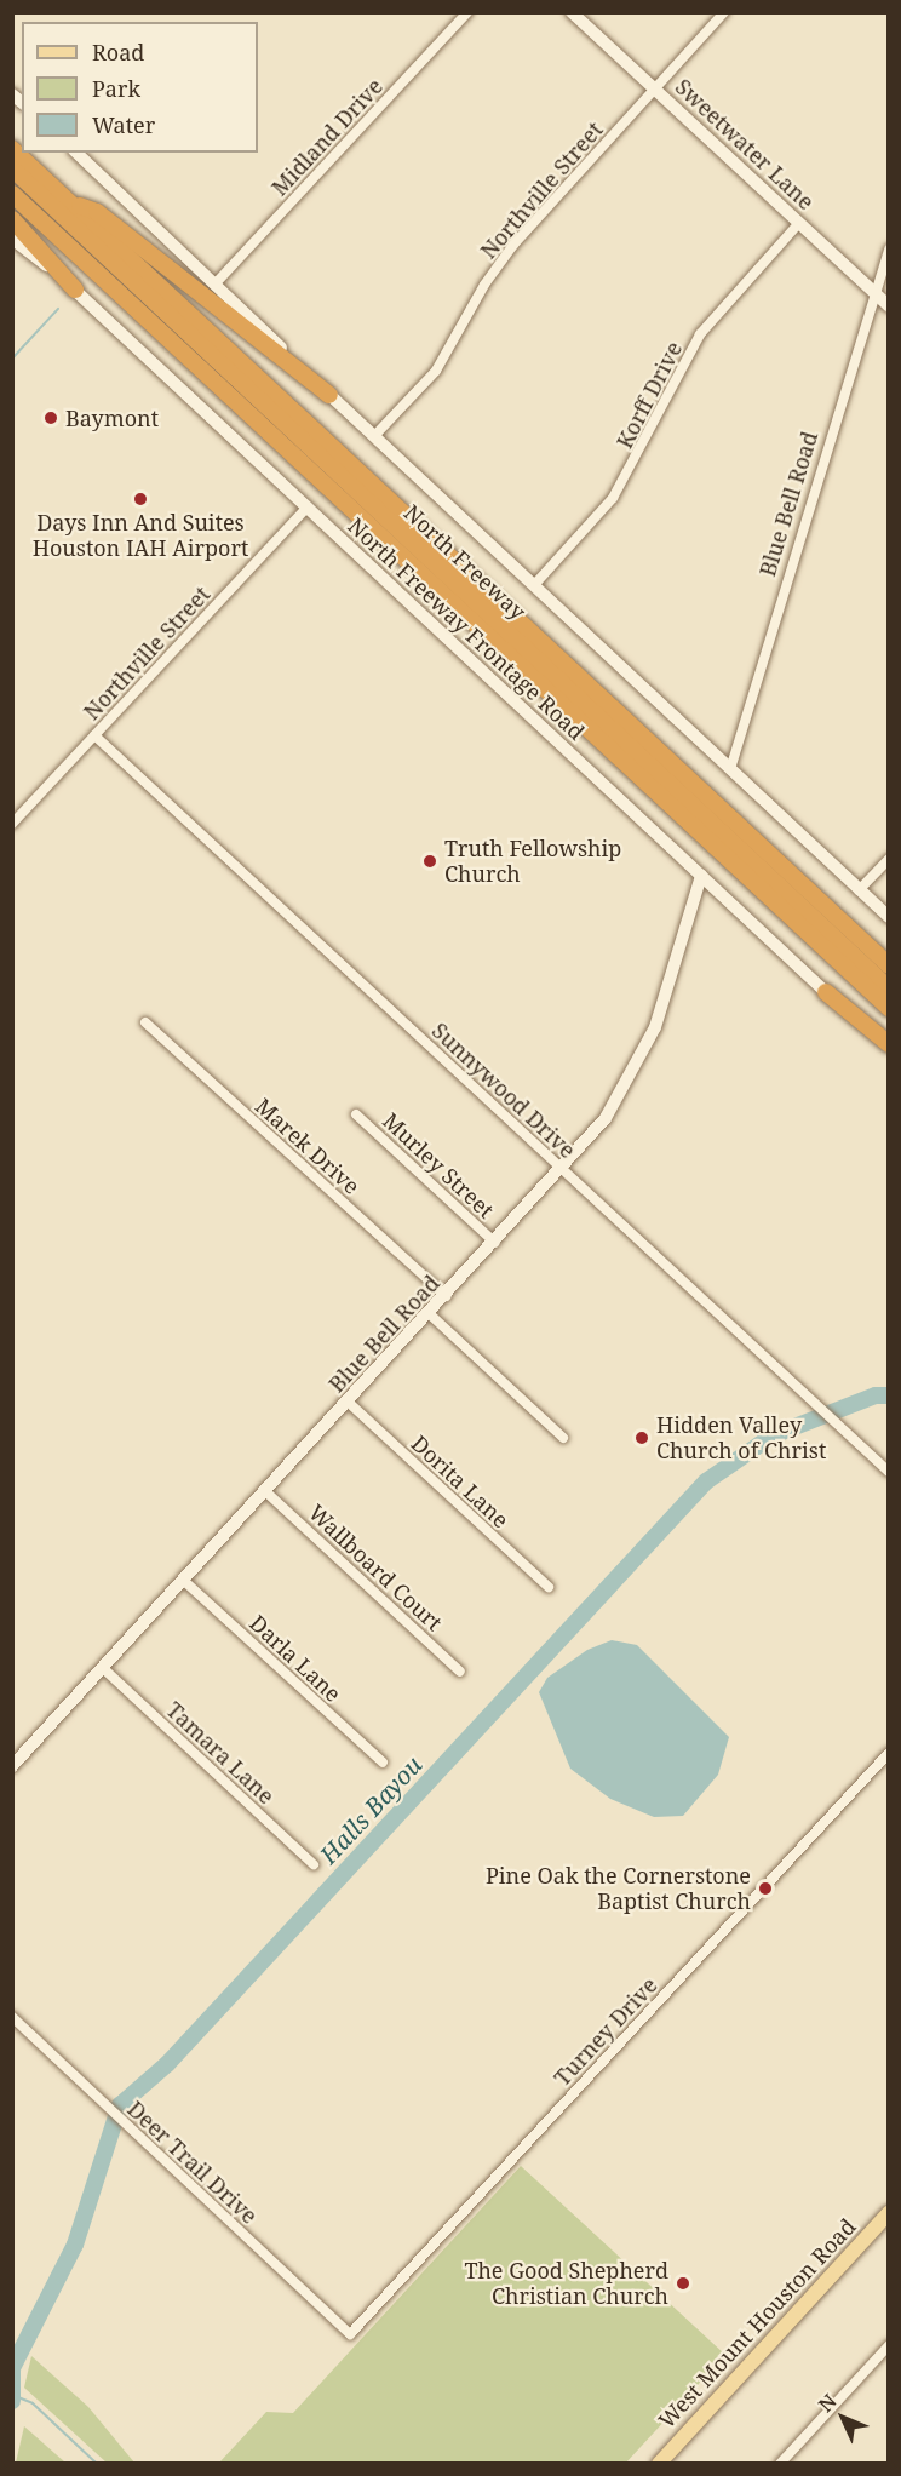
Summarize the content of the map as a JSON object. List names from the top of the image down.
{
  "streets": {
    "highway": ["North Freeway"],
    "main road": [
      "Sweetwater Lane",
      "Blue Bell Road",
      "North Freeway Frontage Road",
      "West Mount Houston Road"
    ],
    "street": [
      "Midland Drive",
      "Northville Street",
      "Korff Drive",
      "Sunnywood Drive",
      "Marek Drive",
      "Murley Street",
      "Dorita Lane",
      "Wallboard Court",
      "Darla Lane",
      "Tamara Lane",
      "Turney Drive",
      "Deer Trail Drive"
    ]
  },
  "crossings": [
    ["Sweetwater Lane", "Northville Street"],
    ["Sweetwater Lane", "Korff Drive"],
    ["Sweetwater Lane", "Blue Bell Road"],
    ["Northville Street", "North Freeway Frontage Road"],
    ["Northville Street", "Sunnywood Drive"],
    ["Blue Bell Road", "North Freeway Frontage Road"],
    ["Blue Bell Road", "Sunnywood Drive"],
    ["Blue Bell Road", "Marek Drive"],
    ["Blue Bell Road", "Murley Street"],
    ["Blue Bell Road", "Dorita Lane"],
    ["Blue Bell Road", "Wallboard Court"],
    ["Blue Bell Road", "Darla Lane"],
    ["Blue Bell Road", "Tamara Lane"],
    ["Turney Drive", "Deer Trail Drive"]
  ],
  "water": ["Halls Bayou"],
  "places": [
    "Baymont",
    "Days Inn And Suites Houston IAH Airport",
    "Truth Fellowship Church",
    "Hidden Valley Church of Christ",
    "Pine Oak the Cornerstone Baptist Church",
    "The Good Shepherd Christian Church"
  ],
  "legend": ["Road", "Park", "Water"],
  "north": "top left"
}
